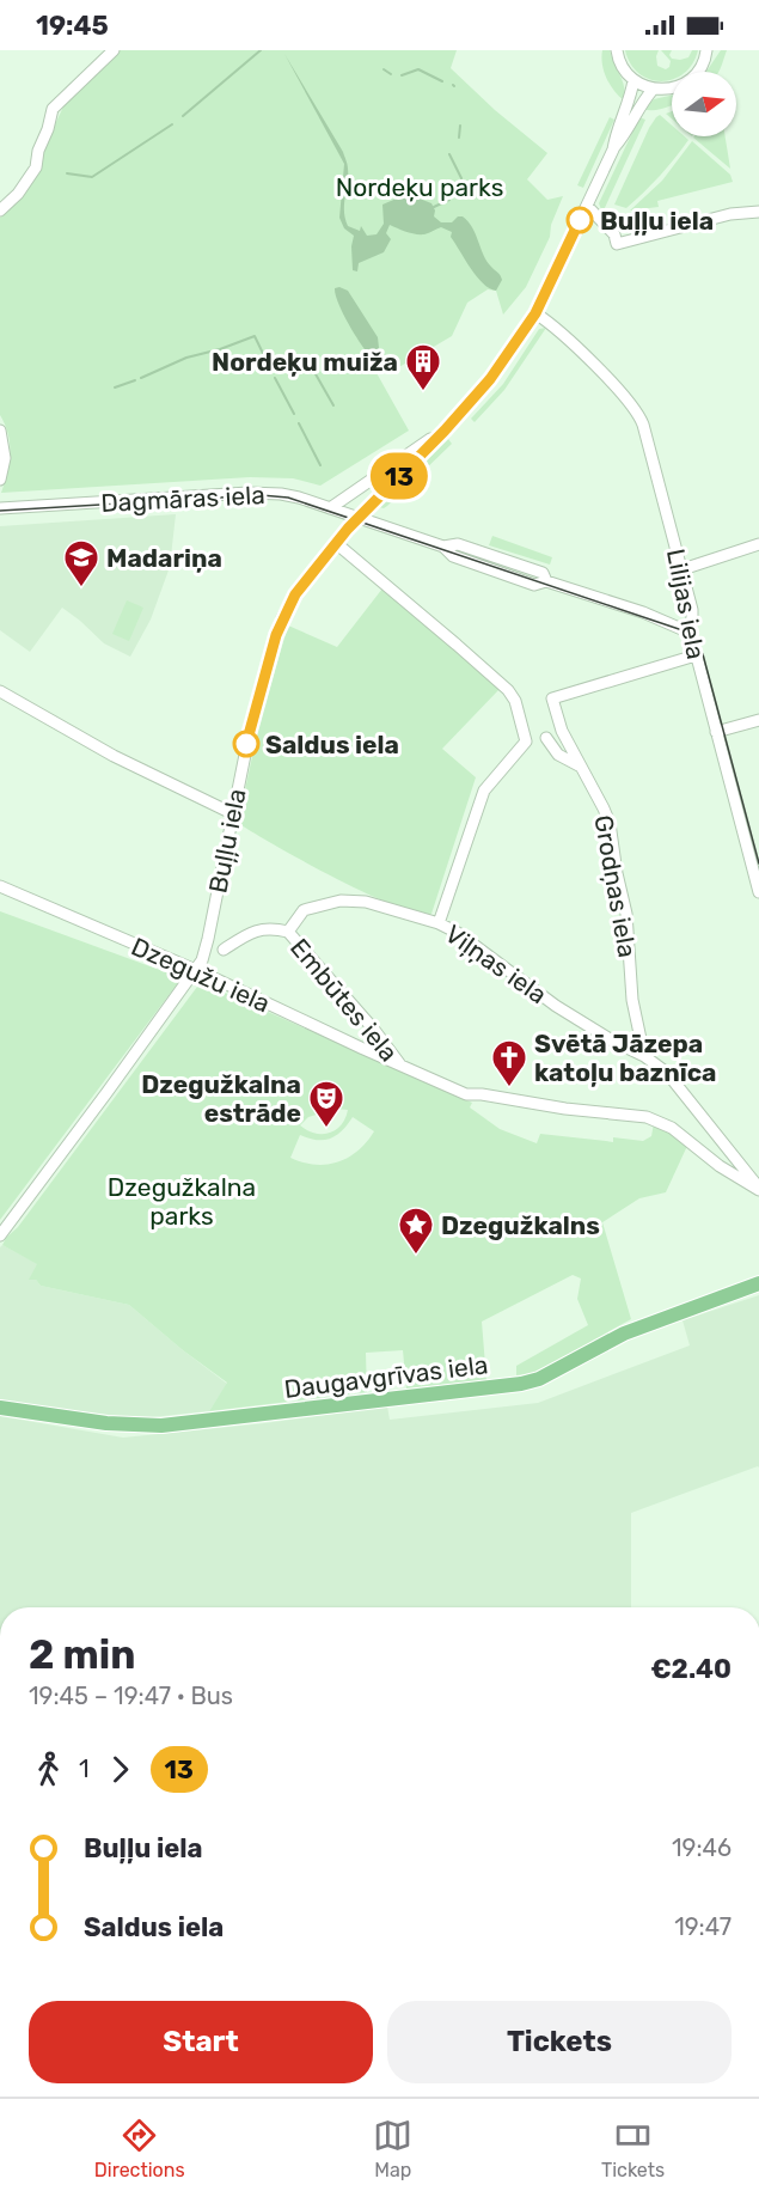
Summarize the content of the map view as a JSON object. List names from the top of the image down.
{
  "streets": {
    "main road": ["Daugavgrīvas iela"],
    "street": [
      "Dagmāras iela",
      "Lilijas iela",
      "Buļļu iela",
      "Grodņas iela",
      "Viļņas iela",
      "Dzegužu iela",
      "Embūtes iela"
    ]
  },
  "crossings": [
    ["Dagmāras iela", "Lilijas iela"],
    ["Dagmāras iela", "Buļļu iela"],
    ["Lilijas iela", "Buļļu iela"],
    ["Buļļu iela", "Dzegužu iela"],
    ["Grodņas iela", "Viļņas iela"],
    ["Viļņas iela", "Embūtes iela"],
    ["Dzegužu iela", "Embūtes iela"]
  ],
  "parks": ["Nordeķu parks", "Dzegužkalna parks"],
  "places": {
    "other": ["Buļļu iela", "Saldus iela"],
    "building": ["Nordeķu muiža"],
    "school or university": ["Madariņa"],
    "church": ["Svētā Jāzepa katoļu baznīca"],
    "theatre": ["Dzegužkalna estrāde"],
    "place": ["Dzegužkalns"]
  },
  "lines": ["bus line 13"],
  "north": "right",
  "page": {
    "status": "19:45",
    "on_map": "13",
    "heading": ["2 min", "19:45 – 19:47 · Bus", "€2.40"],
    "legs": ["1", "13"],
    "list": [
      {
        "name": "Buļļu iela",
        "value": "19:46"
      },
      {
        "name": "Saldus iela",
        "value": "19:47"
      }
    ],
    "buttons": ["Start", "Tickets"],
    "tabs": ["Directions", "Map", "Tickets"]
  }
}
